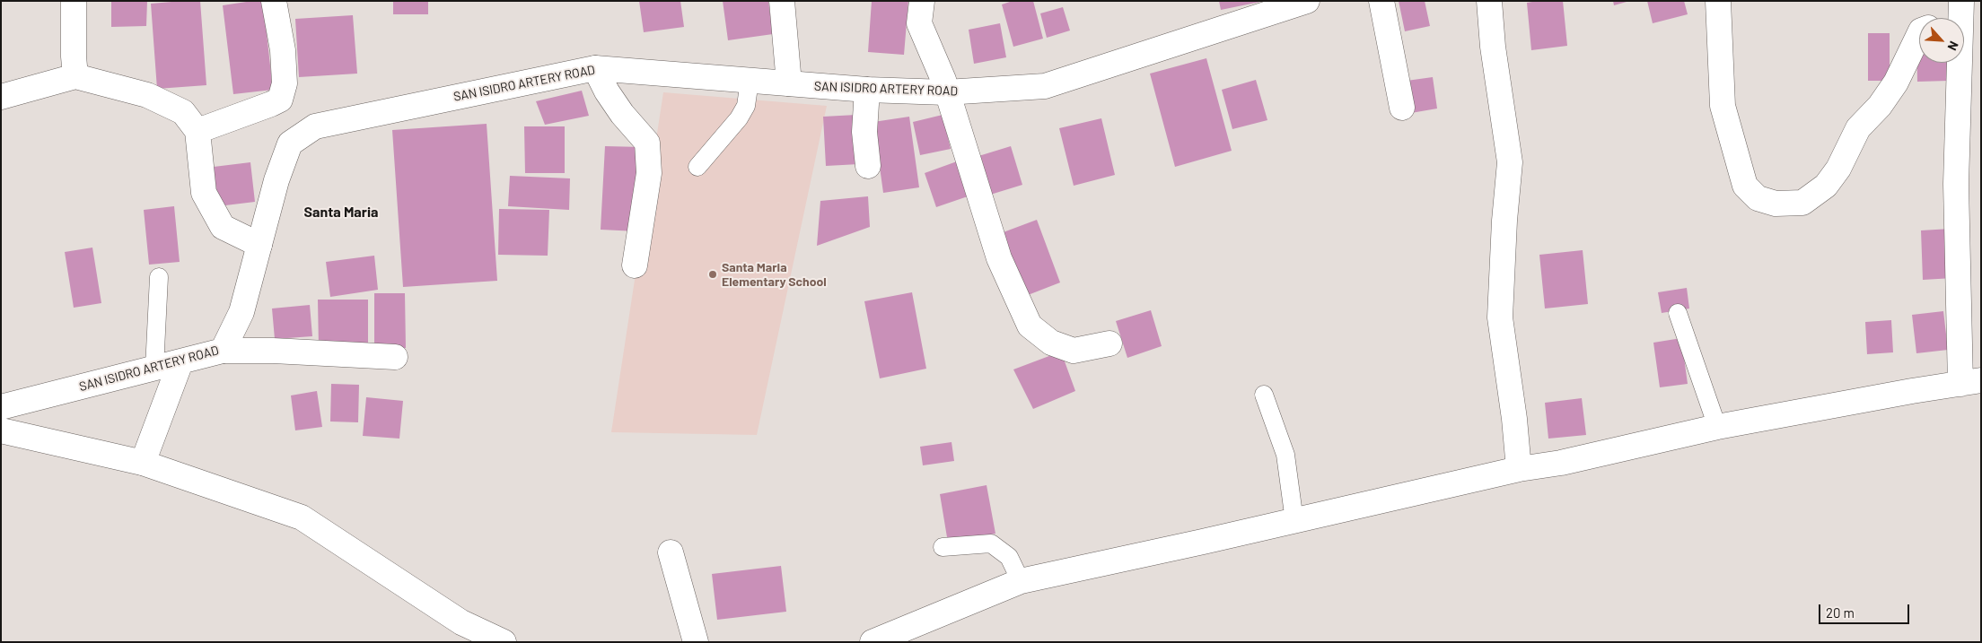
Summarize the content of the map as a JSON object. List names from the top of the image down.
{
  "streets": {
    "street": ["SAN ISIDRO ARTERY ROAD"]
  },
  "districts": ["Santa Maria"],
  "places": ["Santa Maria Elementary School"],
  "scale_bar": "20 m",
  "north": "bottom right"
}
